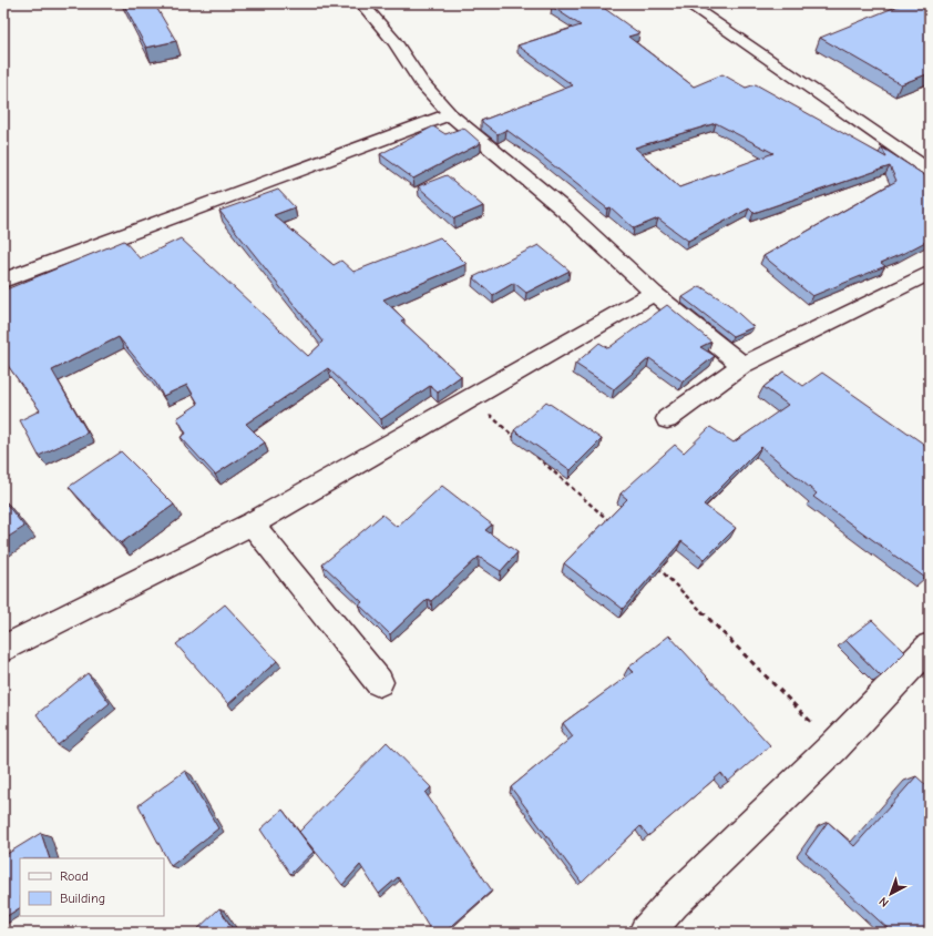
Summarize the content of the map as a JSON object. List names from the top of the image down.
{
  "legend": ["Road", "Building"],
  "north": "bottom left"
}
